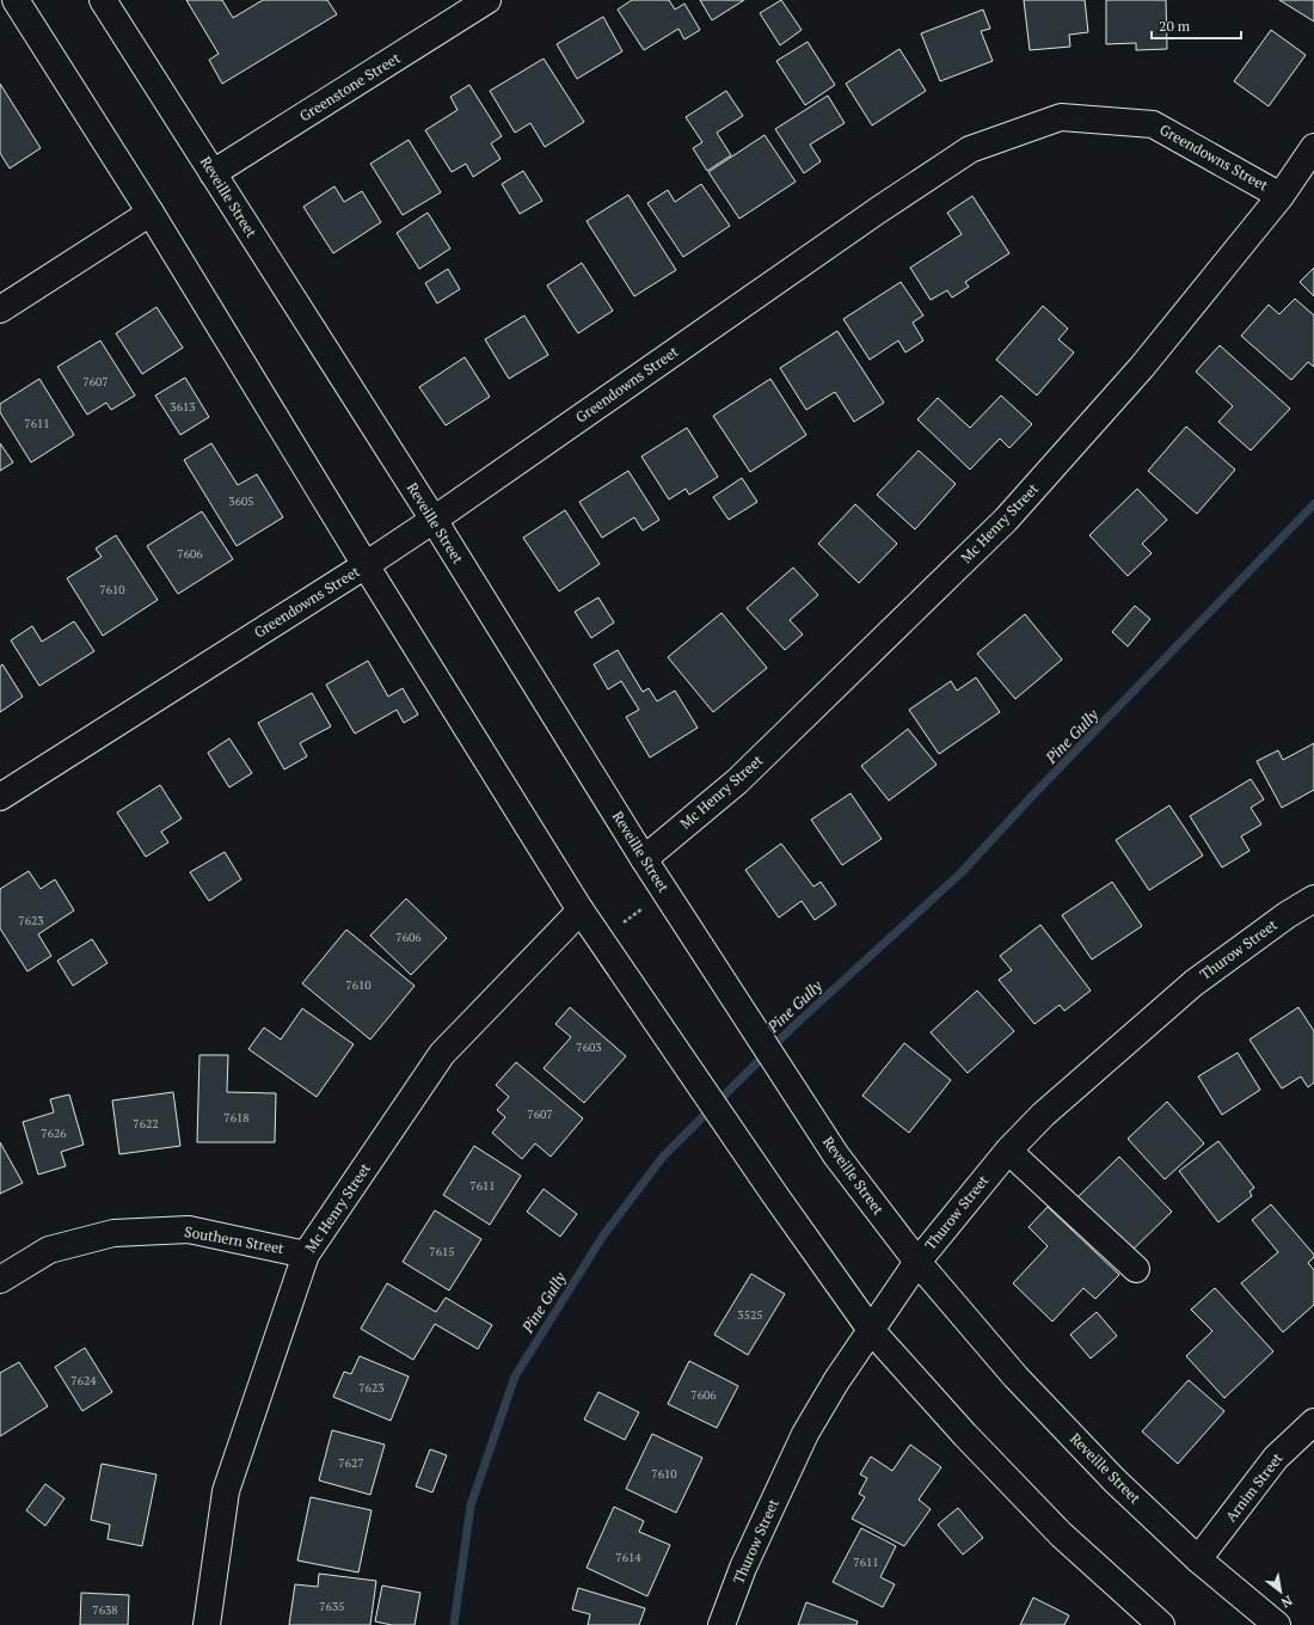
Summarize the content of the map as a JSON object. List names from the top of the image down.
{
  "streets": {
    "street": [
      "Greenstone Street",
      "Greendowns Street",
      "Reveille Street",
      "Mc Henry Street",
      "Thurow Street",
      "Southern Street",
      "Arnim Street"
    ]
  },
  "crossings": [
    ["Greenstone Street", "Reveille Street"],
    ["Greendowns Street", "Reveille Street"],
    ["Greendowns Street", "Mc Henry Street"],
    ["Reveille Street", "Mc Henry Street"],
    ["Reveille Street", "Thurow Street"],
    ["Reveille Street", "Arnim Street"],
    ["Mc Henry Street", "Southern Street"]
  ],
  "water": ["Pine Gully"],
  "house_numbers": [
    "7607",
    "3613",
    "7611",
    "3605",
    "7606",
    "7610",
    "7623",
    "7606",
    "7610",
    "7603",
    "7607",
    "7618",
    "7622",
    "7626",
    "7611",
    "7615",
    "3525",
    "7624",
    "7623",
    "7606",
    "7627",
    "7610",
    "7614",
    "7611",
    "7635",
    "7638"
  ],
  "scale_bar": "20 m",
  "north": "bottom right"
}
